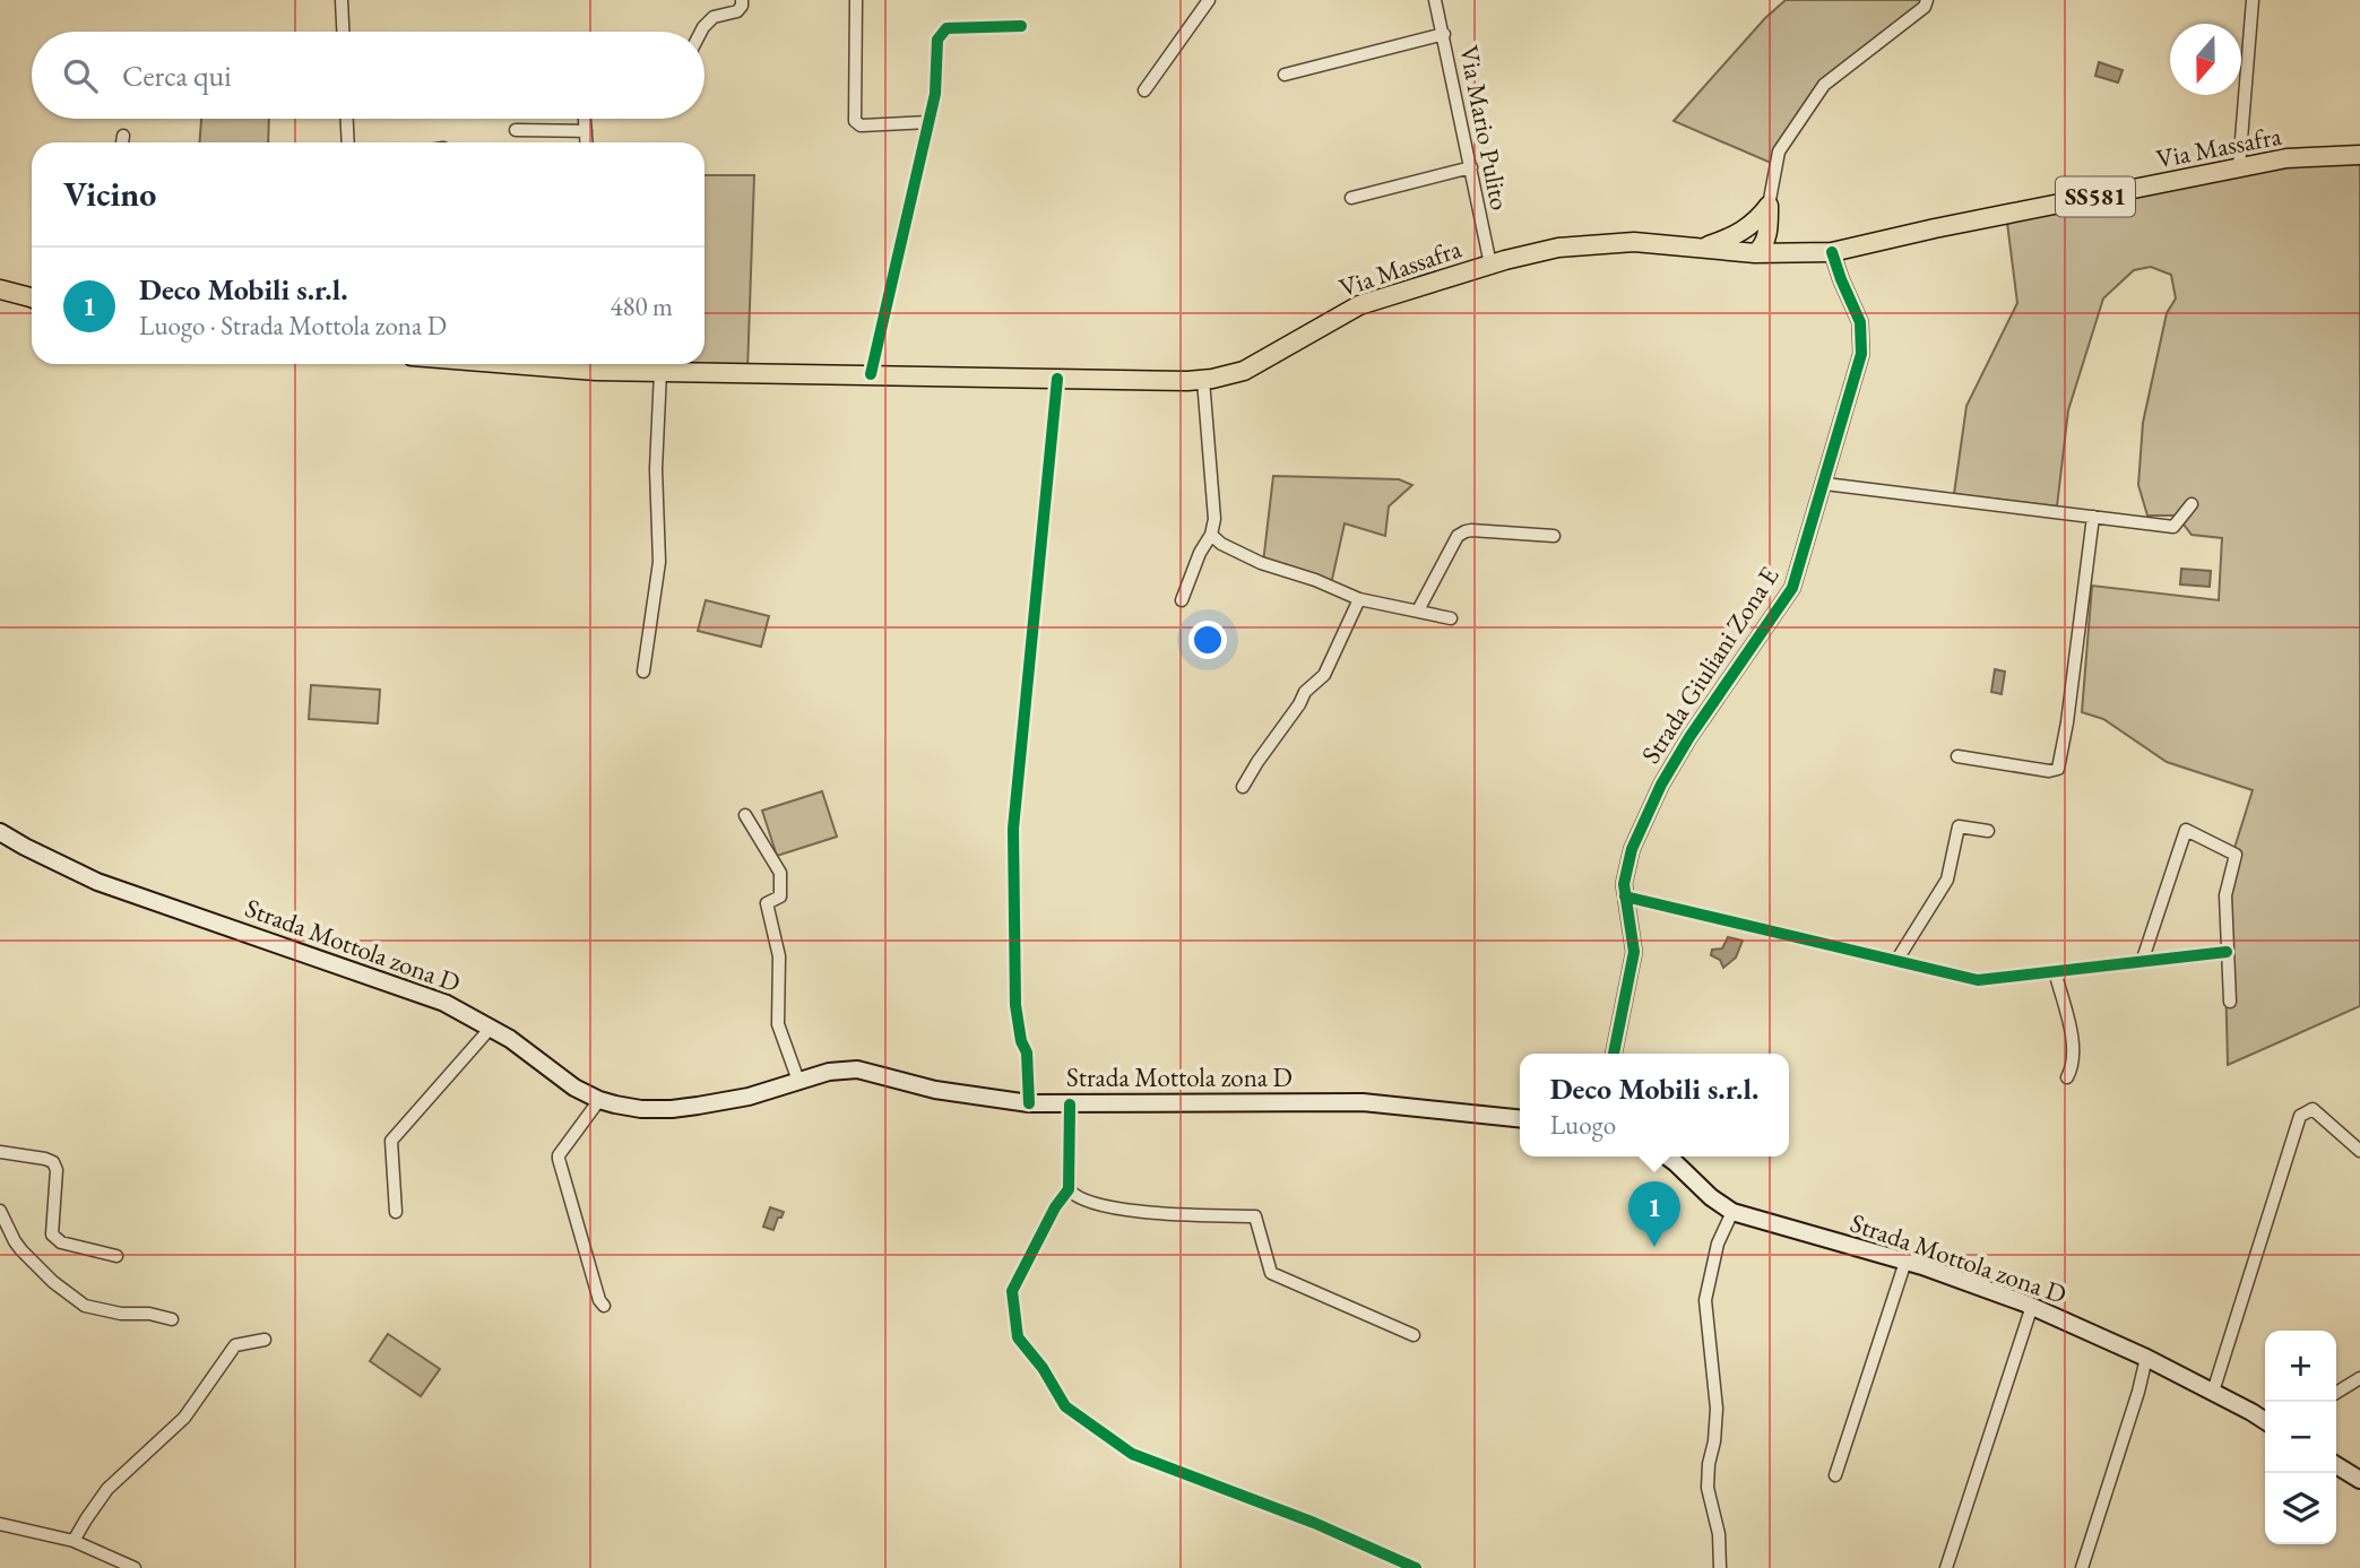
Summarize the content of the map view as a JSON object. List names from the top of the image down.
{
  "streets": {
    "main road": ["Via Massafra", "SS581", "Strada Mottola zona D"],
    "street": ["Via Mario Pulito", "Strada Giuliani Zona E"]
  },
  "crossings": [
    ["Via Mario Pulito", "Via Massafra"],
    ["Via Massafra", "Strada Giuliani Zona E"]
  ],
  "north": "bottom",
  "page": {
    "search": "Cerca qui",
    "heading": "Vicino",
    "list": [
      {
        "mark": "1",
        "name": "Deco Mobili s.r.l.",
        "note": "Luogo · Strada Mottola zona D",
        "value": "480 m"
      }
    ],
    "popup": ["Deco Mobili s.r.l.", "Luogo"],
    "pins": "1",
    "map_buttons": ["+", "−"]
  }
}
